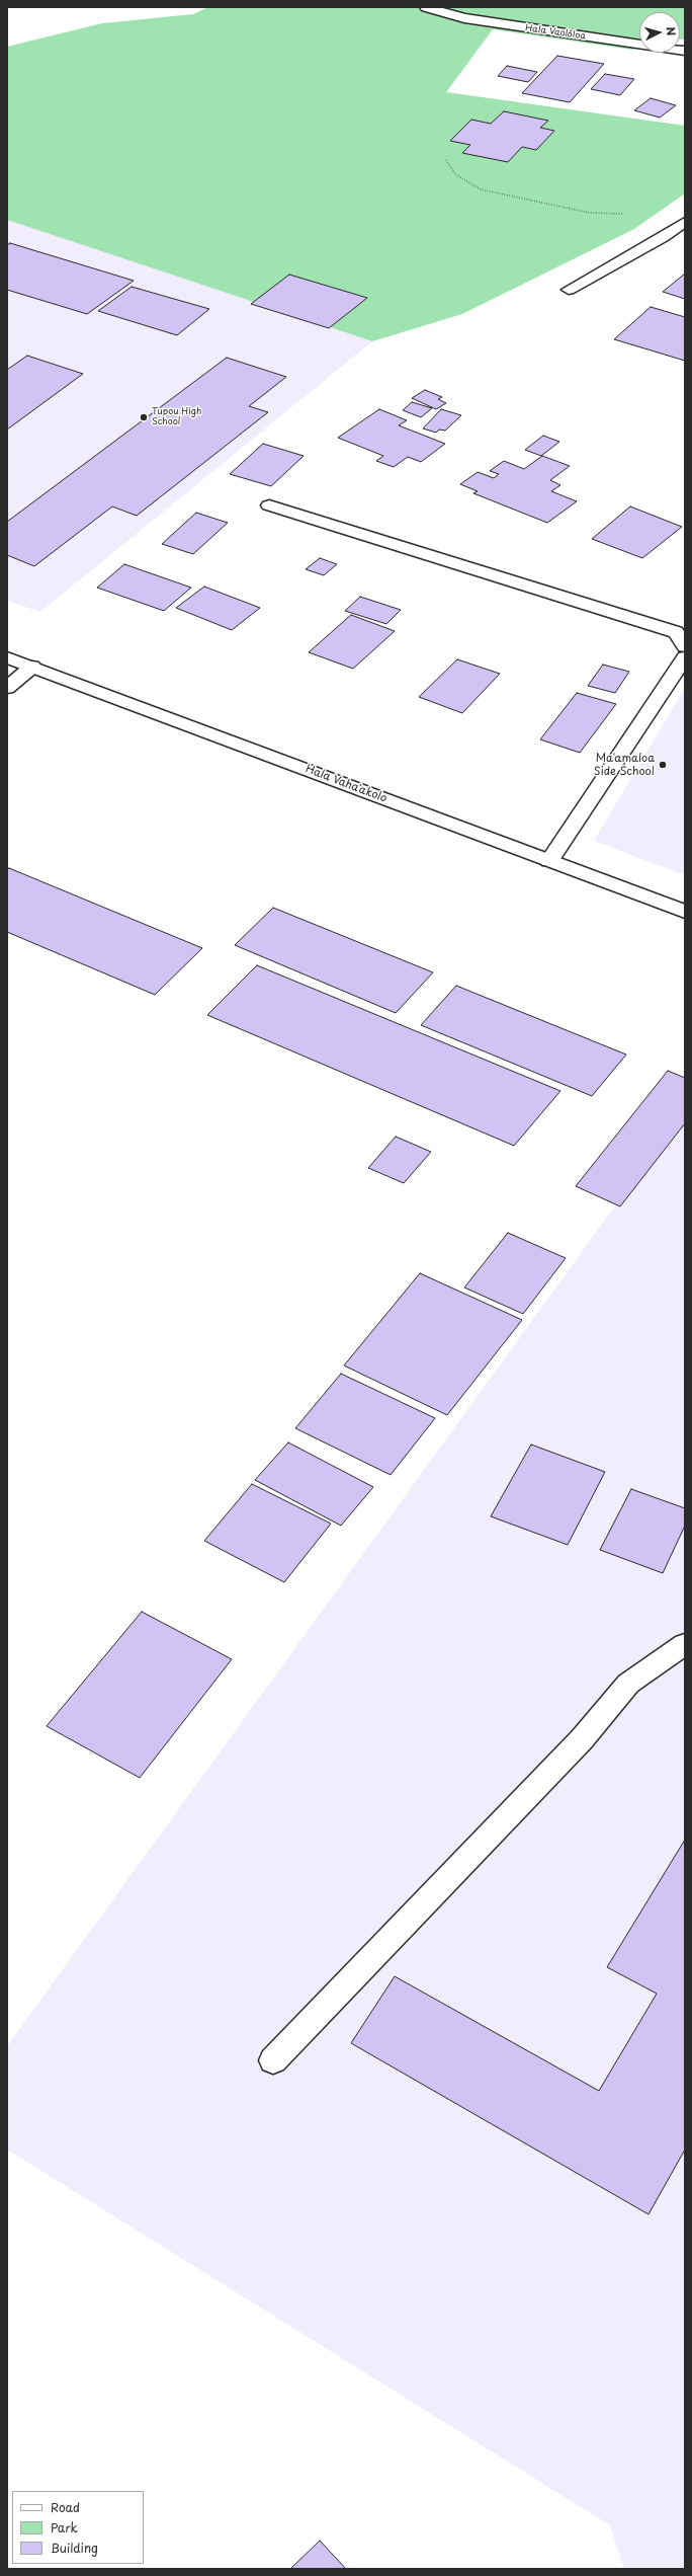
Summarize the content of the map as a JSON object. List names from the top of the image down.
{
  "streets": {
    "street": ["Hala Vaolōloa", "Hala Vaha'akolo"]
  },
  "places": ["Tupou High School", "Ma'amaloa Side School"],
  "legend": ["Road", "Park", "Building"],
  "north": "right"
}
